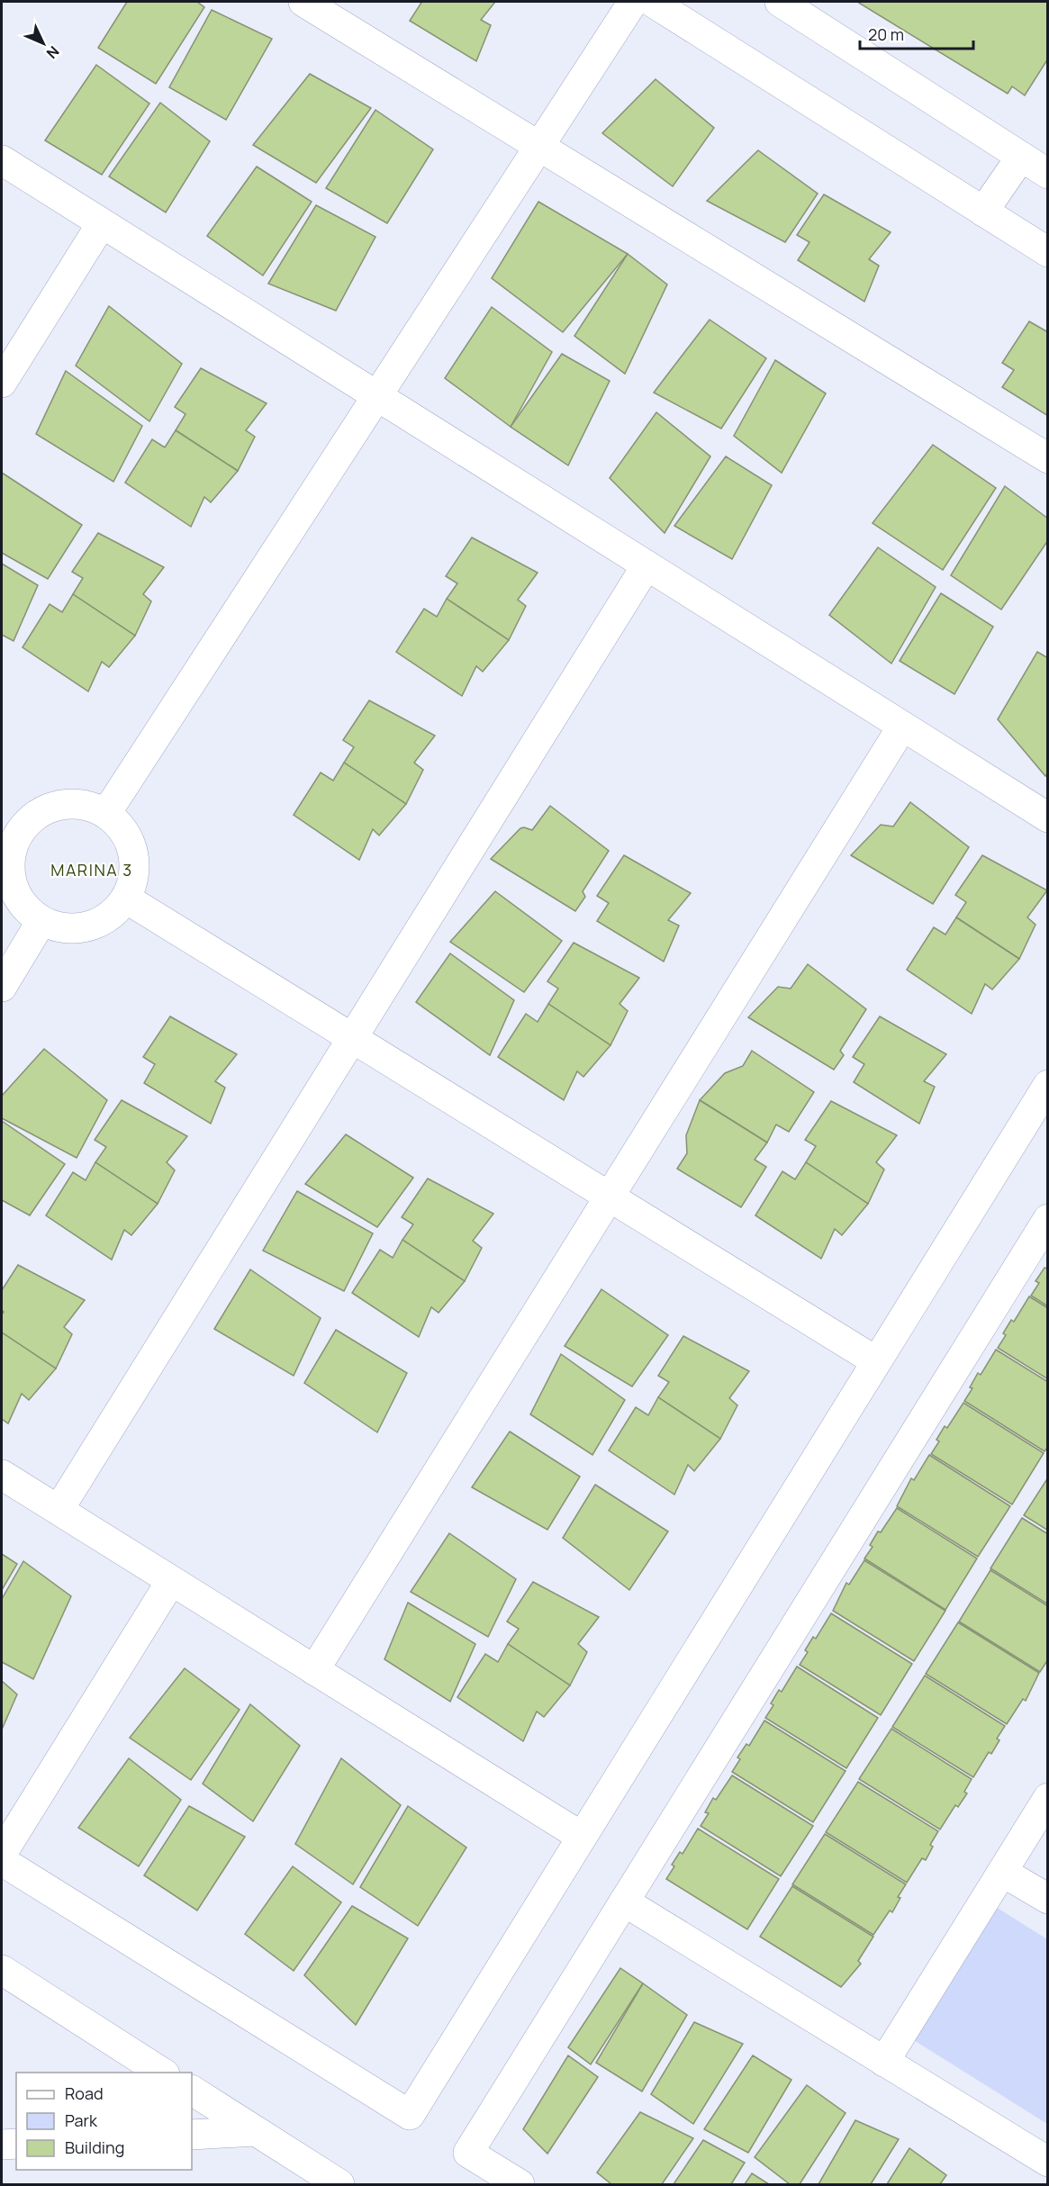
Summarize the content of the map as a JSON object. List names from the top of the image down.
{
  "districts": ["MARINA 3"],
  "legend": ["Road", "Park", "Building"],
  "scale_bar": "20 m",
  "north": "bottom right"
}
